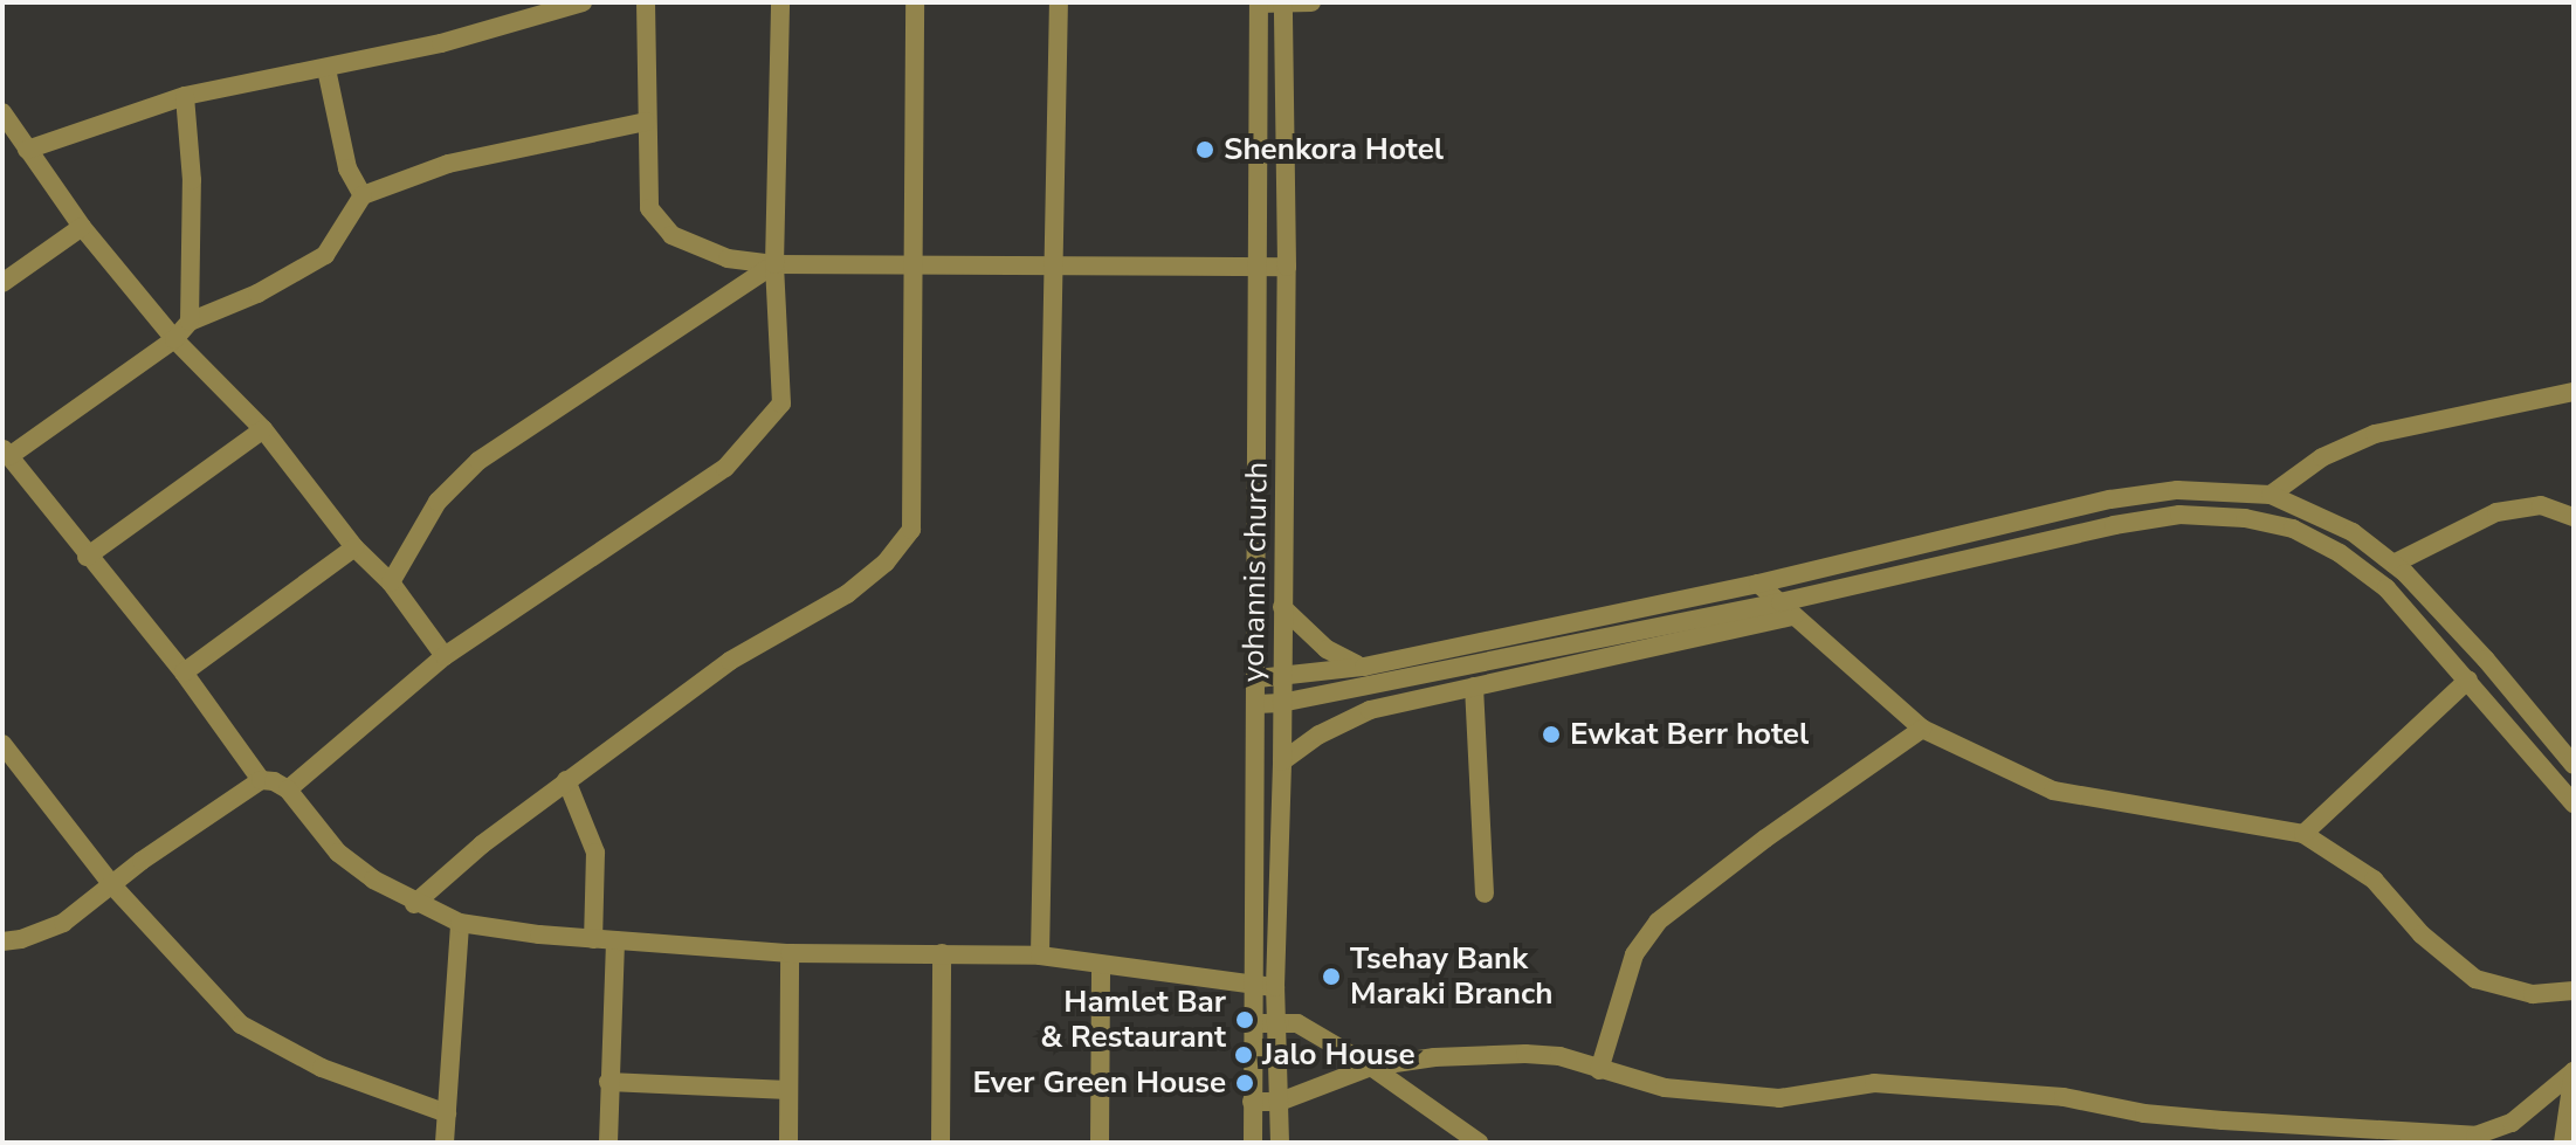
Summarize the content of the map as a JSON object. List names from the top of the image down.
{
  "streets": {
    "street": ["yohannis church"]
  },
  "places": [
    "Shenkora Hotel",
    "Ewkat Berr hotel",
    "Tsehay Bank Maraki Branch",
    "Hamlet Bar & Restaurant",
    "Jalo House",
    "Ever Green House"
  ]
}
